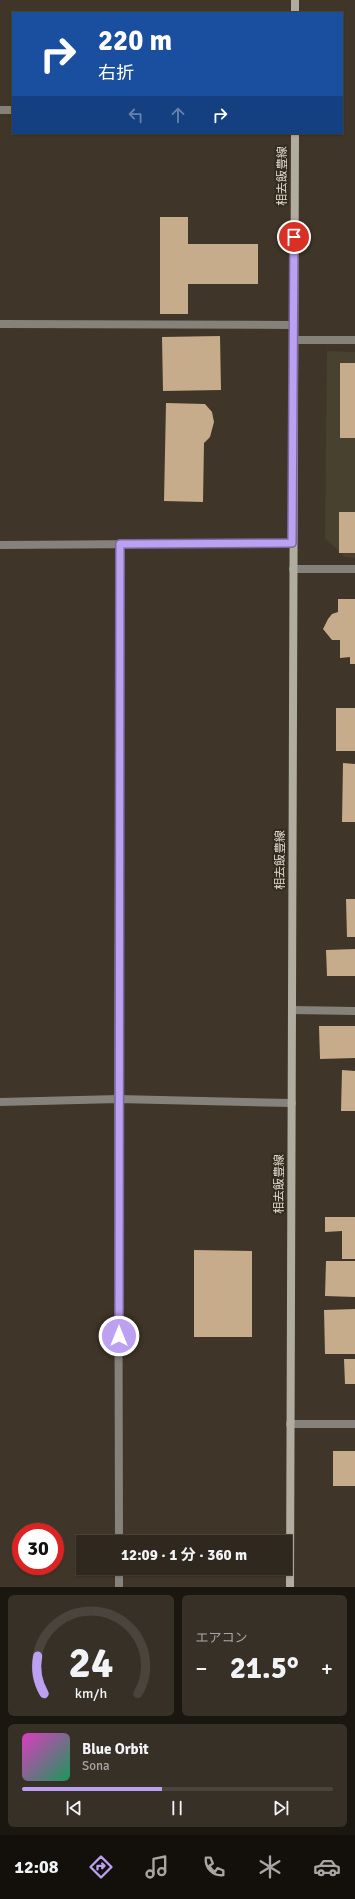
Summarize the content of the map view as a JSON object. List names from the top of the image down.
{
  "streets": {
    "main road": ["相去飯豊線"]
  },
  "page": {
    "turn": ["220 m", "右折"],
    "limit": "30",
    "trip": "12:09 · 1 分 · 360 m",
    "tile": "エアコン",
    "heat": ["−", "21.5°", "+"],
    "song": ["Blue Orbit", "Sona"],
    "tabs": "12:08",
    "gauge": ["24", "km/h"]
  }
}
